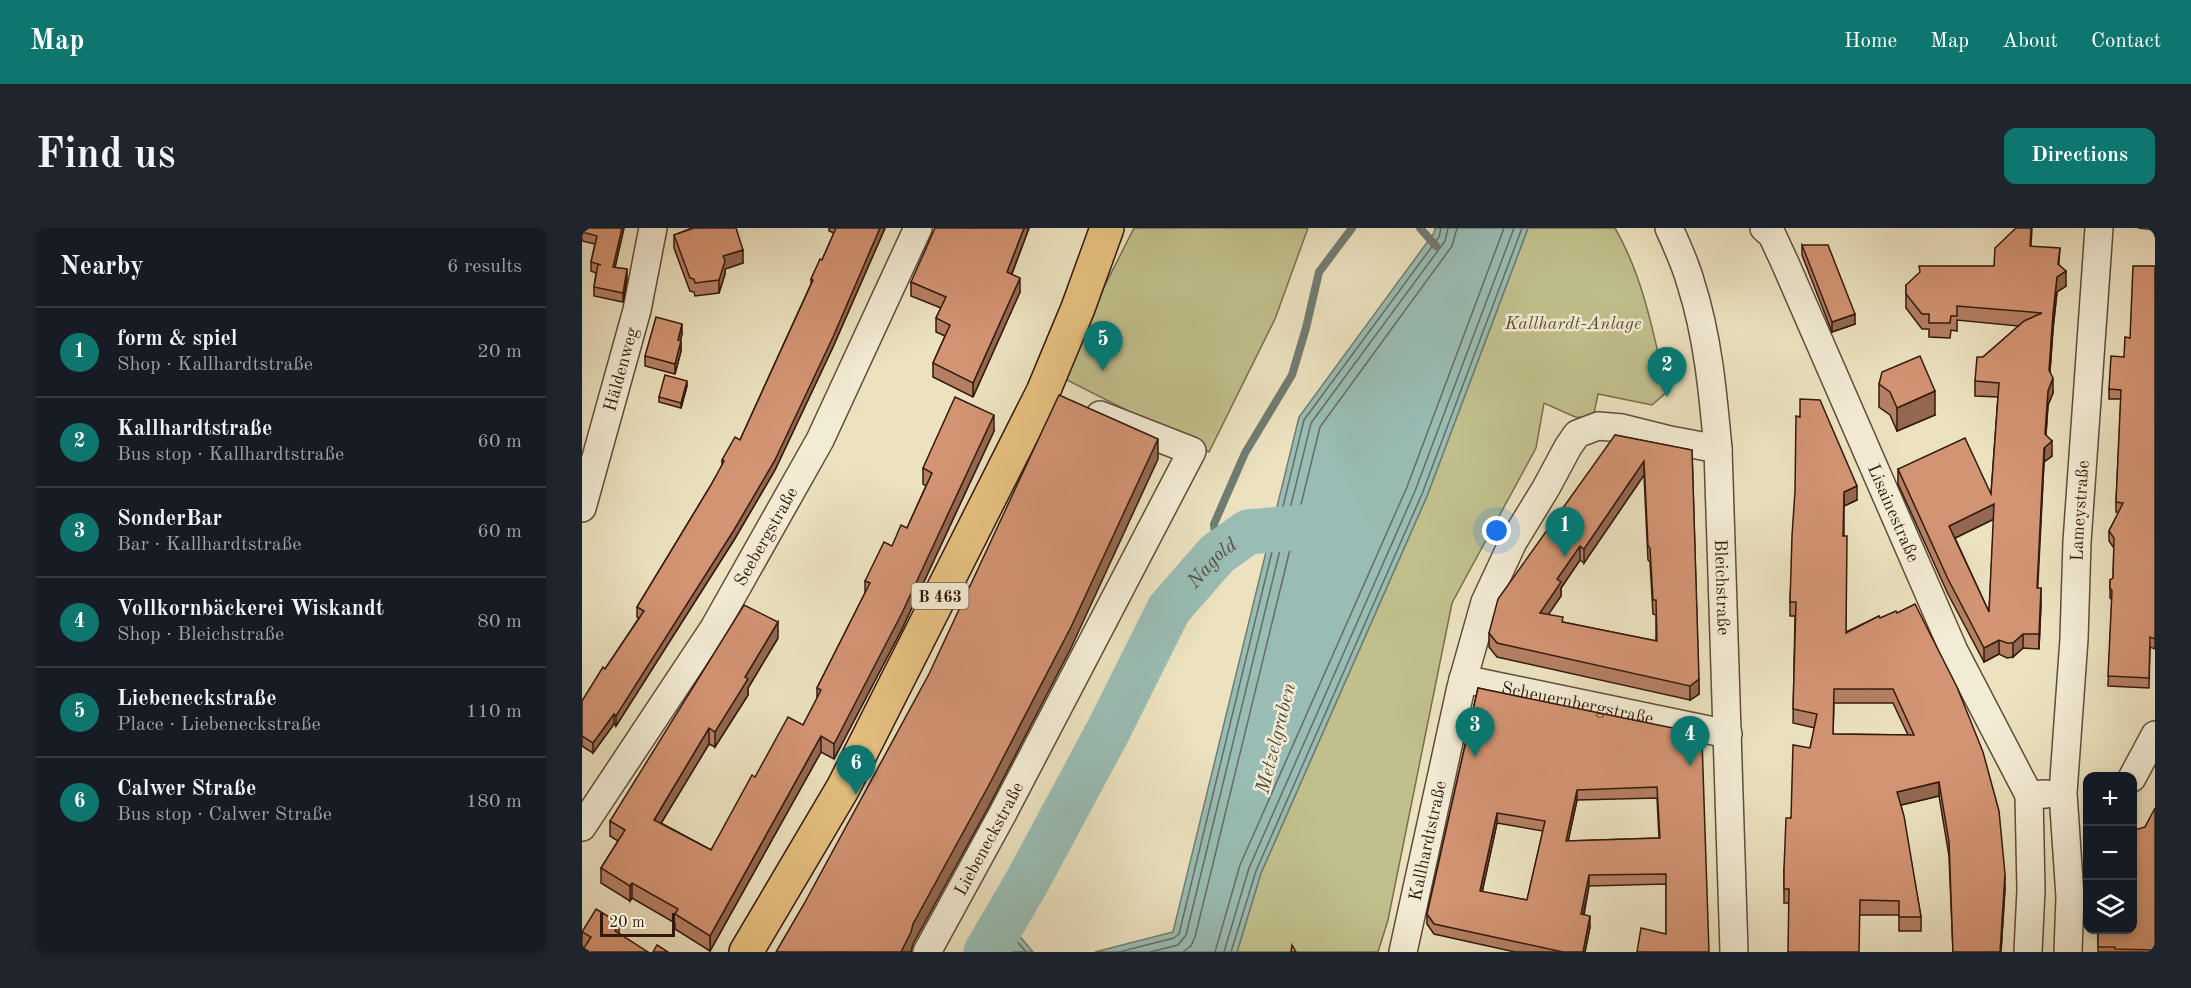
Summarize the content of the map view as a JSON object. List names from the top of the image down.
{
  "streets": {
    "main road": ["B 463"],
    "street": [
      "Häldenweg",
      "Lameystraße",
      "Lisainestraße",
      "Seebergstraße",
      "Bleichstraße",
      "Scheuernbergstraße",
      "Liebeneckstraße",
      "Kallhardtstraße"
    ]
  },
  "crossings": [
    ["Bleichstraße", "Scheuernbergstraße"],
    ["Bleichstraße", "Kallhardtstraße"],
    ["B 463", "Liebeneckstraße"],
    ["Scheuernbergstraße", "Kallhardtstraße"]
  ],
  "water": ["Nagold", "Metzelgraben"],
  "parks": ["Kallhardt-Anlage"],
  "scale_bar": "20 m",
  "page": {
    "header": "Map",
    "nav": [
      "Home",
      "Map",
      "About",
      "Contact"
    ],
    "buttons": "Directions",
    "title": "Find us",
    "heading": ["Nearby", "6 results"],
    "list": [
      {
        "mark": "1",
        "name": "form & spiel",
        "note": "Shop · Kallhardtstraße",
        "value": "20 m"
      },
      {
        "mark": "2",
        "name": "Kallhardtstraße",
        "note": "Bus stop · Kallhardtstraße",
        "value": "60 m"
      },
      {
        "mark": "3",
        "name": "SonderBar",
        "note": "Bar · Kallhardtstraße",
        "value": "60 m"
      },
      {
        "mark": "4",
        "name": "Vollkornbäckerei Wiskandt",
        "note": "Shop · Bleichstraße",
        "value": "80 m"
      },
      {
        "mark": "5",
        "name": "Liebeneckstraße",
        "note": "Place · Liebeneckstraße",
        "value": "110 m"
      },
      {
        "mark": "6",
        "name": "Calwer Straße",
        "note": "Bus stop · Calwer Straße",
        "value": "180 m"
      }
    ],
    "pins": [
      "5",
      "2",
      "1",
      "3",
      "4",
      "6"
    ],
    "map_buttons": ["+", "−"],
    "scale": "20 m"
  }
}
